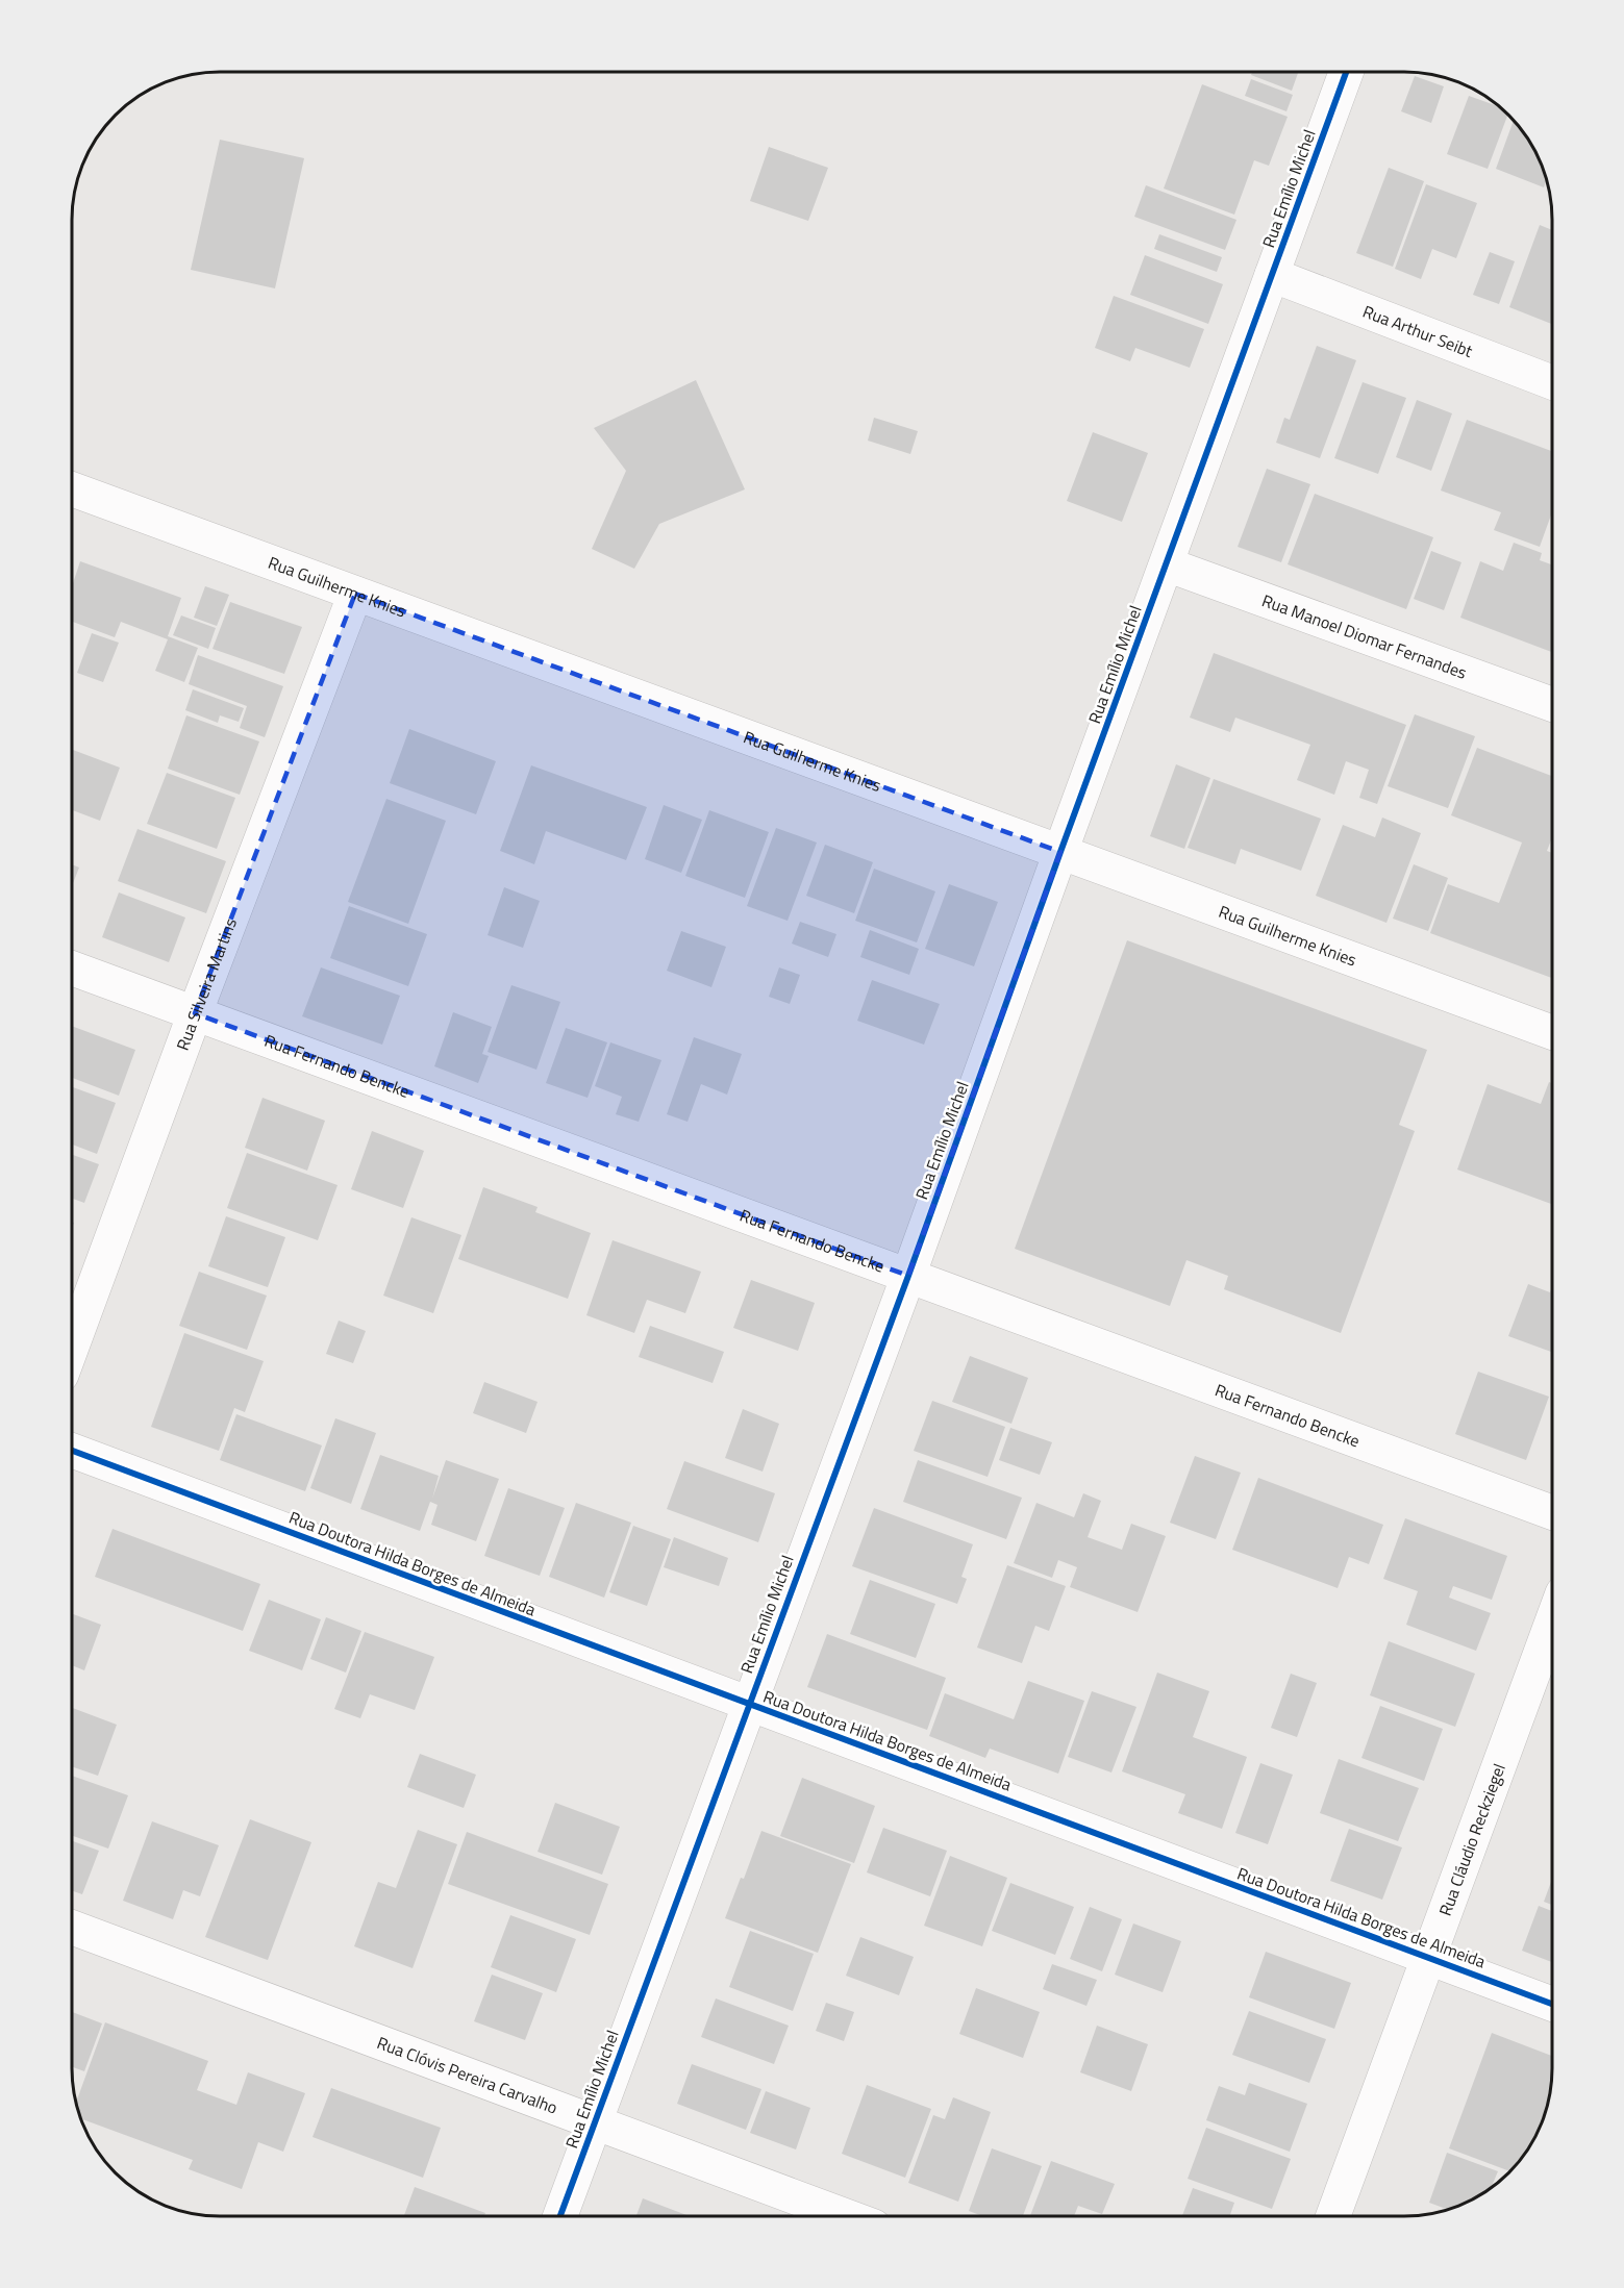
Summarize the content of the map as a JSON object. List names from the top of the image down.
{
  "streets": {
    "street": [
      "Rua Emílio Michel",
      "Rua Arthur Seibt",
      "Rua Guilherme Knies",
      "Rua Manoel Diomar Fernandes",
      "Rua Silveira Martins",
      "Rua Fernando Bencke",
      "Rua Doutora Hilda Borges de Almeida",
      "Rua Cláudio Reckziegel",
      "Rua Clóvis Pereira Carvalho"
    ]
  },
  "crossings": [
    ["Rua Emílio Michel", "Rua Arthur Seibt"],
    ["Rua Emílio Michel", "Rua Guilherme Knies"],
    ["Rua Emílio Michel", "Rua Manoel Diomar Fernandes"],
    ["Rua Emílio Michel", "Rua Fernando Bencke"],
    ["Rua Emílio Michel", "Rua Doutora Hilda Borges de Almeida"],
    ["Rua Emílio Michel", "Rua Clóvis Pereira Carvalho"],
    ["Rua Guilherme Knies", "Rua Silveira Martins"],
    ["Rua Silveira Martins", "Rua Fernando Bencke"],
    ["Rua Doutora Hilda Borges de Almeida", "Rua Cláudio Reckziegel"]
  ]
}
